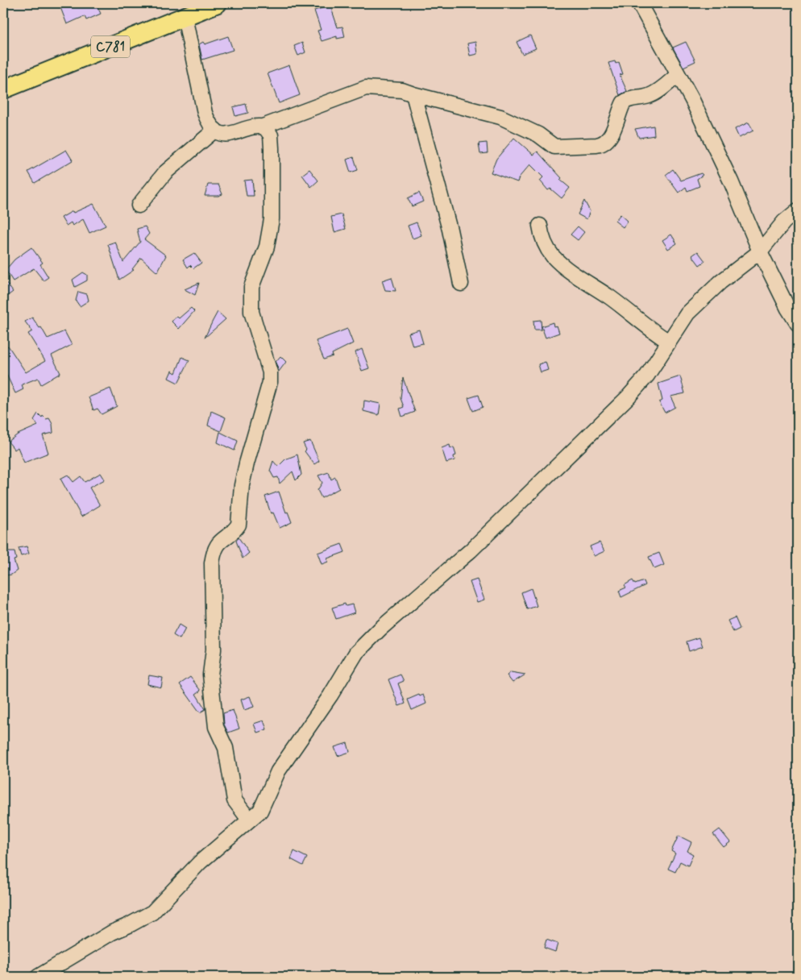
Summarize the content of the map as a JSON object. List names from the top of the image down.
{
  "streets": {
    "main road": ["C781"]
  }
}
